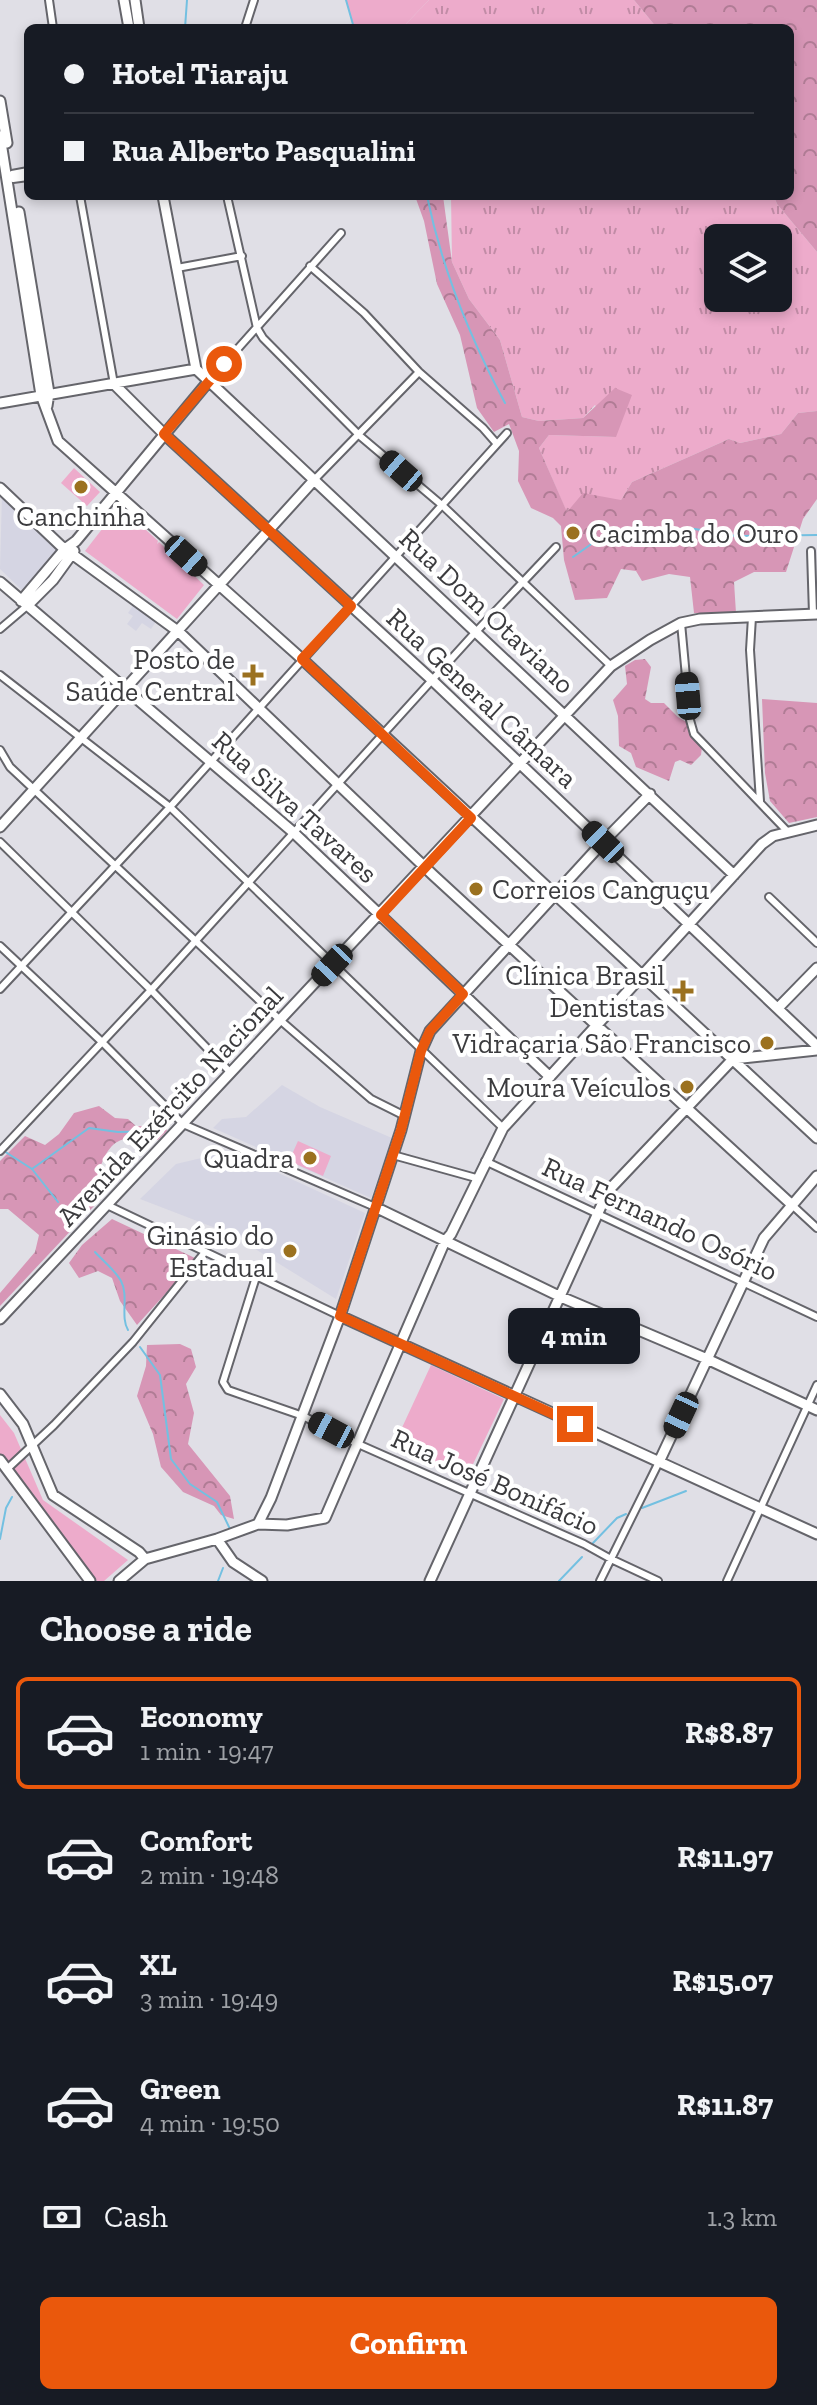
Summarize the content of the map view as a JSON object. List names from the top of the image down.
{
  "streets": {
    "street": [
      "Rua Dom Otaviano",
      "Rua General Câmara",
      "Rua Silva Tavares",
      "Avenida Exército Nacional",
      "Rua Fernando Osório",
      "Rua José Bonifácio"
    ]
  },
  "crossings": [
    ["Rua Dom Otaviano", "Avenida Exército Nacional"],
    ["Rua General Câmara", "Avenida Exército Nacional"],
    ["Rua Silva Tavares", "Avenida Exército Nacional"]
  ],
  "places": {
    "other": [
      "Canchinha",
      "Cacimba do Ouro",
      "Correios Canguçu",
      "Vidraçaria São Francisco",
      "Moura Veículos",
      "Quadra",
      "Ginásio do Estadual"
    ],
    "health": ["Posto de Saúde Central", "Clínica Brasil Dentistas"]
  },
  "page": {
    "banner": ["Hotel Tiaraju", "Rua Alberto Pasqualini"],
    "bubble": "4 min",
    "heading": "Choose a ride",
    "list": [
      {
        "name": "Economy",
        "note": "1 min · 19:47",
        "value": "R$8.87"
      },
      {
        "name": "Comfort",
        "note": "2 min · 19:48",
        "value": "R$11.97"
      },
      {
        "name": "XL",
        "note": "3 min · 19:49",
        "value": "R$15.07"
      },
      {
        "name": "Green",
        "note": "4 min · 19:50",
        "value": "R$11.87"
      }
    ],
    "pay": ["Cash", "1.3 km"],
    "buttons": "Confirm"
  }
}
